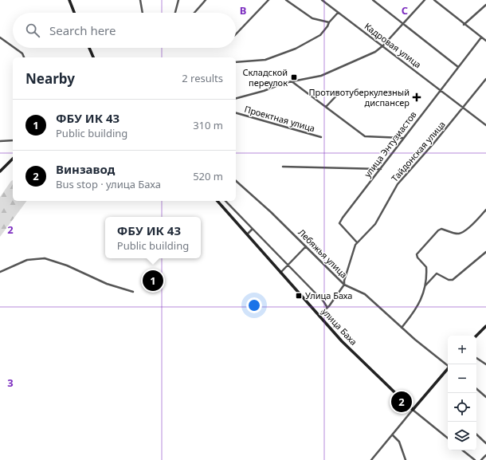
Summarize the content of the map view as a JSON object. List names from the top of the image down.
{
  "streets": {
    "street": [
      "Кадровая улица",
      "Проектная улица",
      "улица Энтузиастов",
      "Тайдонская улица",
      "Лебяжья улица",
      "улица Баха"
    ]
  },
  "crossings": [
    ["Кадровая улица", "улица Энтузиастов"],
    ["Кадровая улица", "Тайдонская улица"],
    ["улица Энтузиастов", "Тайдонская улица"],
    ["Тайдонская улица", "Лебяжья улица"],
    ["Тайдонская улица", "улица Баха"]
  ],
  "places": {
    "transit": ["Складской переулок", "Улица Баха"],
    "health": ["Противотуберкулезный диспансер"]
  },
  "page": {
    "search": "Search here",
    "heading": ["Nearby", "2 results"],
    "list": [
      {
        "mark": "1",
        "name": "ФБУ ИК 43",
        "note": "Public building",
        "value": "310 m"
      },
      {
        "mark": "2",
        "name": "Винзавод",
        "note": "Bus stop · улица Баха",
        "value": "520 m"
      }
    ],
    "popup": ["ФБУ ИК 43", "Public building"],
    "pins": ["1", "2"],
    "map_buttons": ["+", "−"]
  },
  "grid": {
    "columns": ["B", "C"],
    "rows": ["2", "3"]
  }
}
